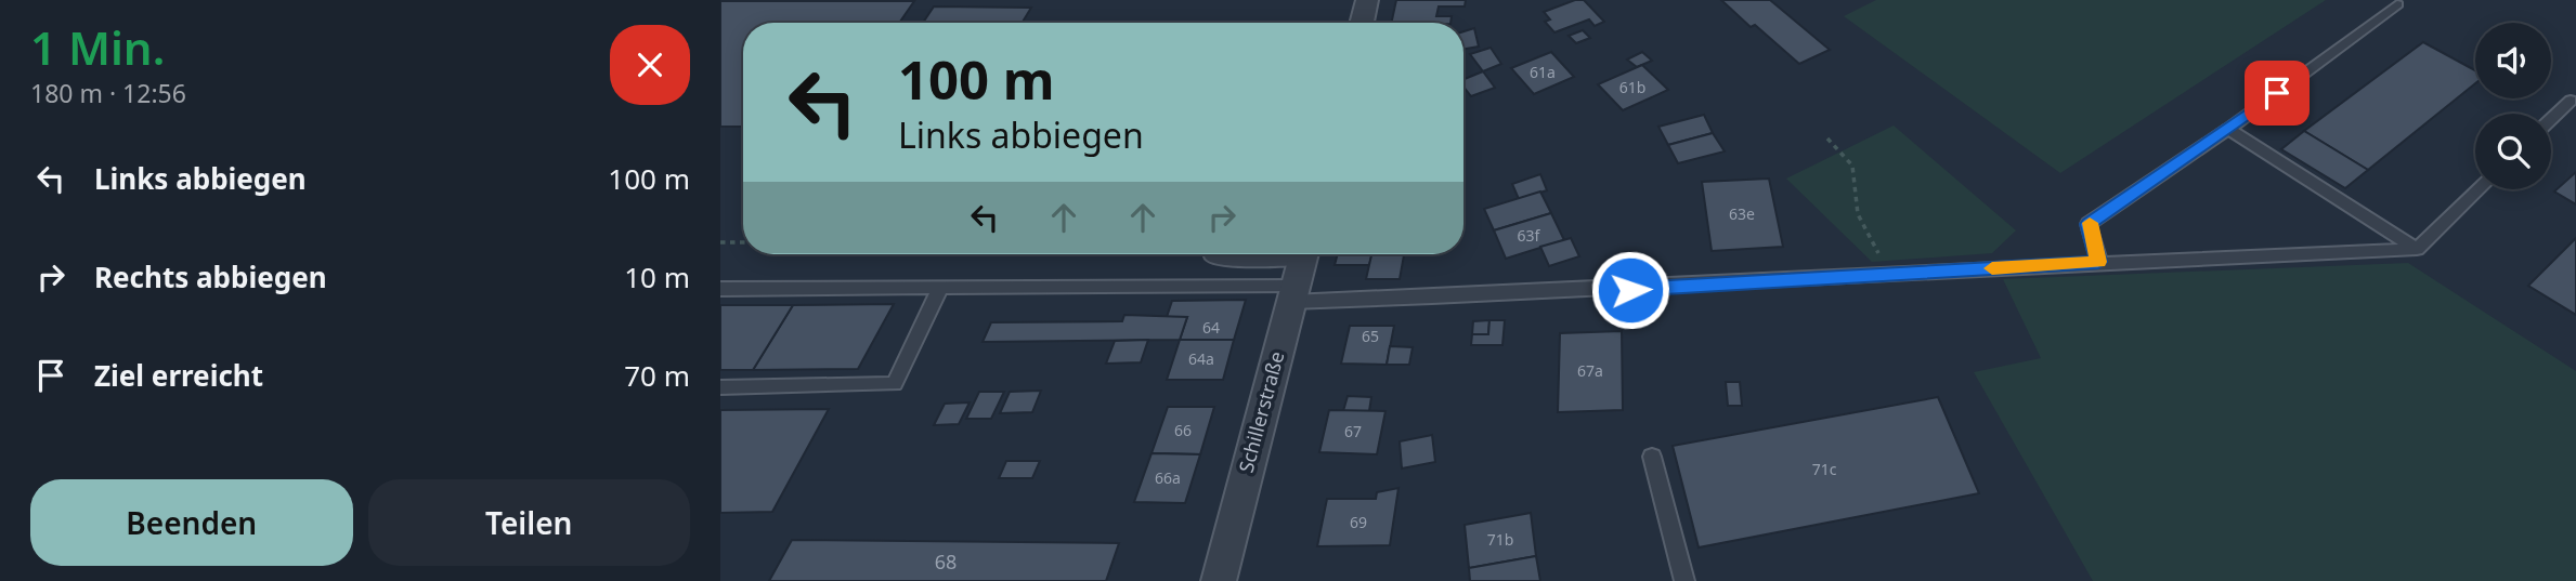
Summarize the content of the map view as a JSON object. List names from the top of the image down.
{
  "streets": {
    "street": ["Schillerstraße"]
  },
  "house_numbers": [
    "61a",
    "61b",
    "63e",
    "63f",
    "64",
    "65",
    "64a",
    "67a",
    "66",
    "67",
    "71c",
    "66a",
    "69",
    "71b",
    "68"
  ],
  "page": {
    "heading": ["1 Min.", "180 m · 12:56"],
    "turn": ["100 m", "Links abbiegen"],
    "list": [
      {
        "name": "Links abbiegen",
        "value": "100 m"
      },
      {
        "name": "Rechts abbiegen",
        "value": "10 m"
      },
      {
        "name": "Ziel erreicht",
        "value": "70 m"
      }
    ],
    "buttons": ["Beenden", "Teilen"]
  }
}
